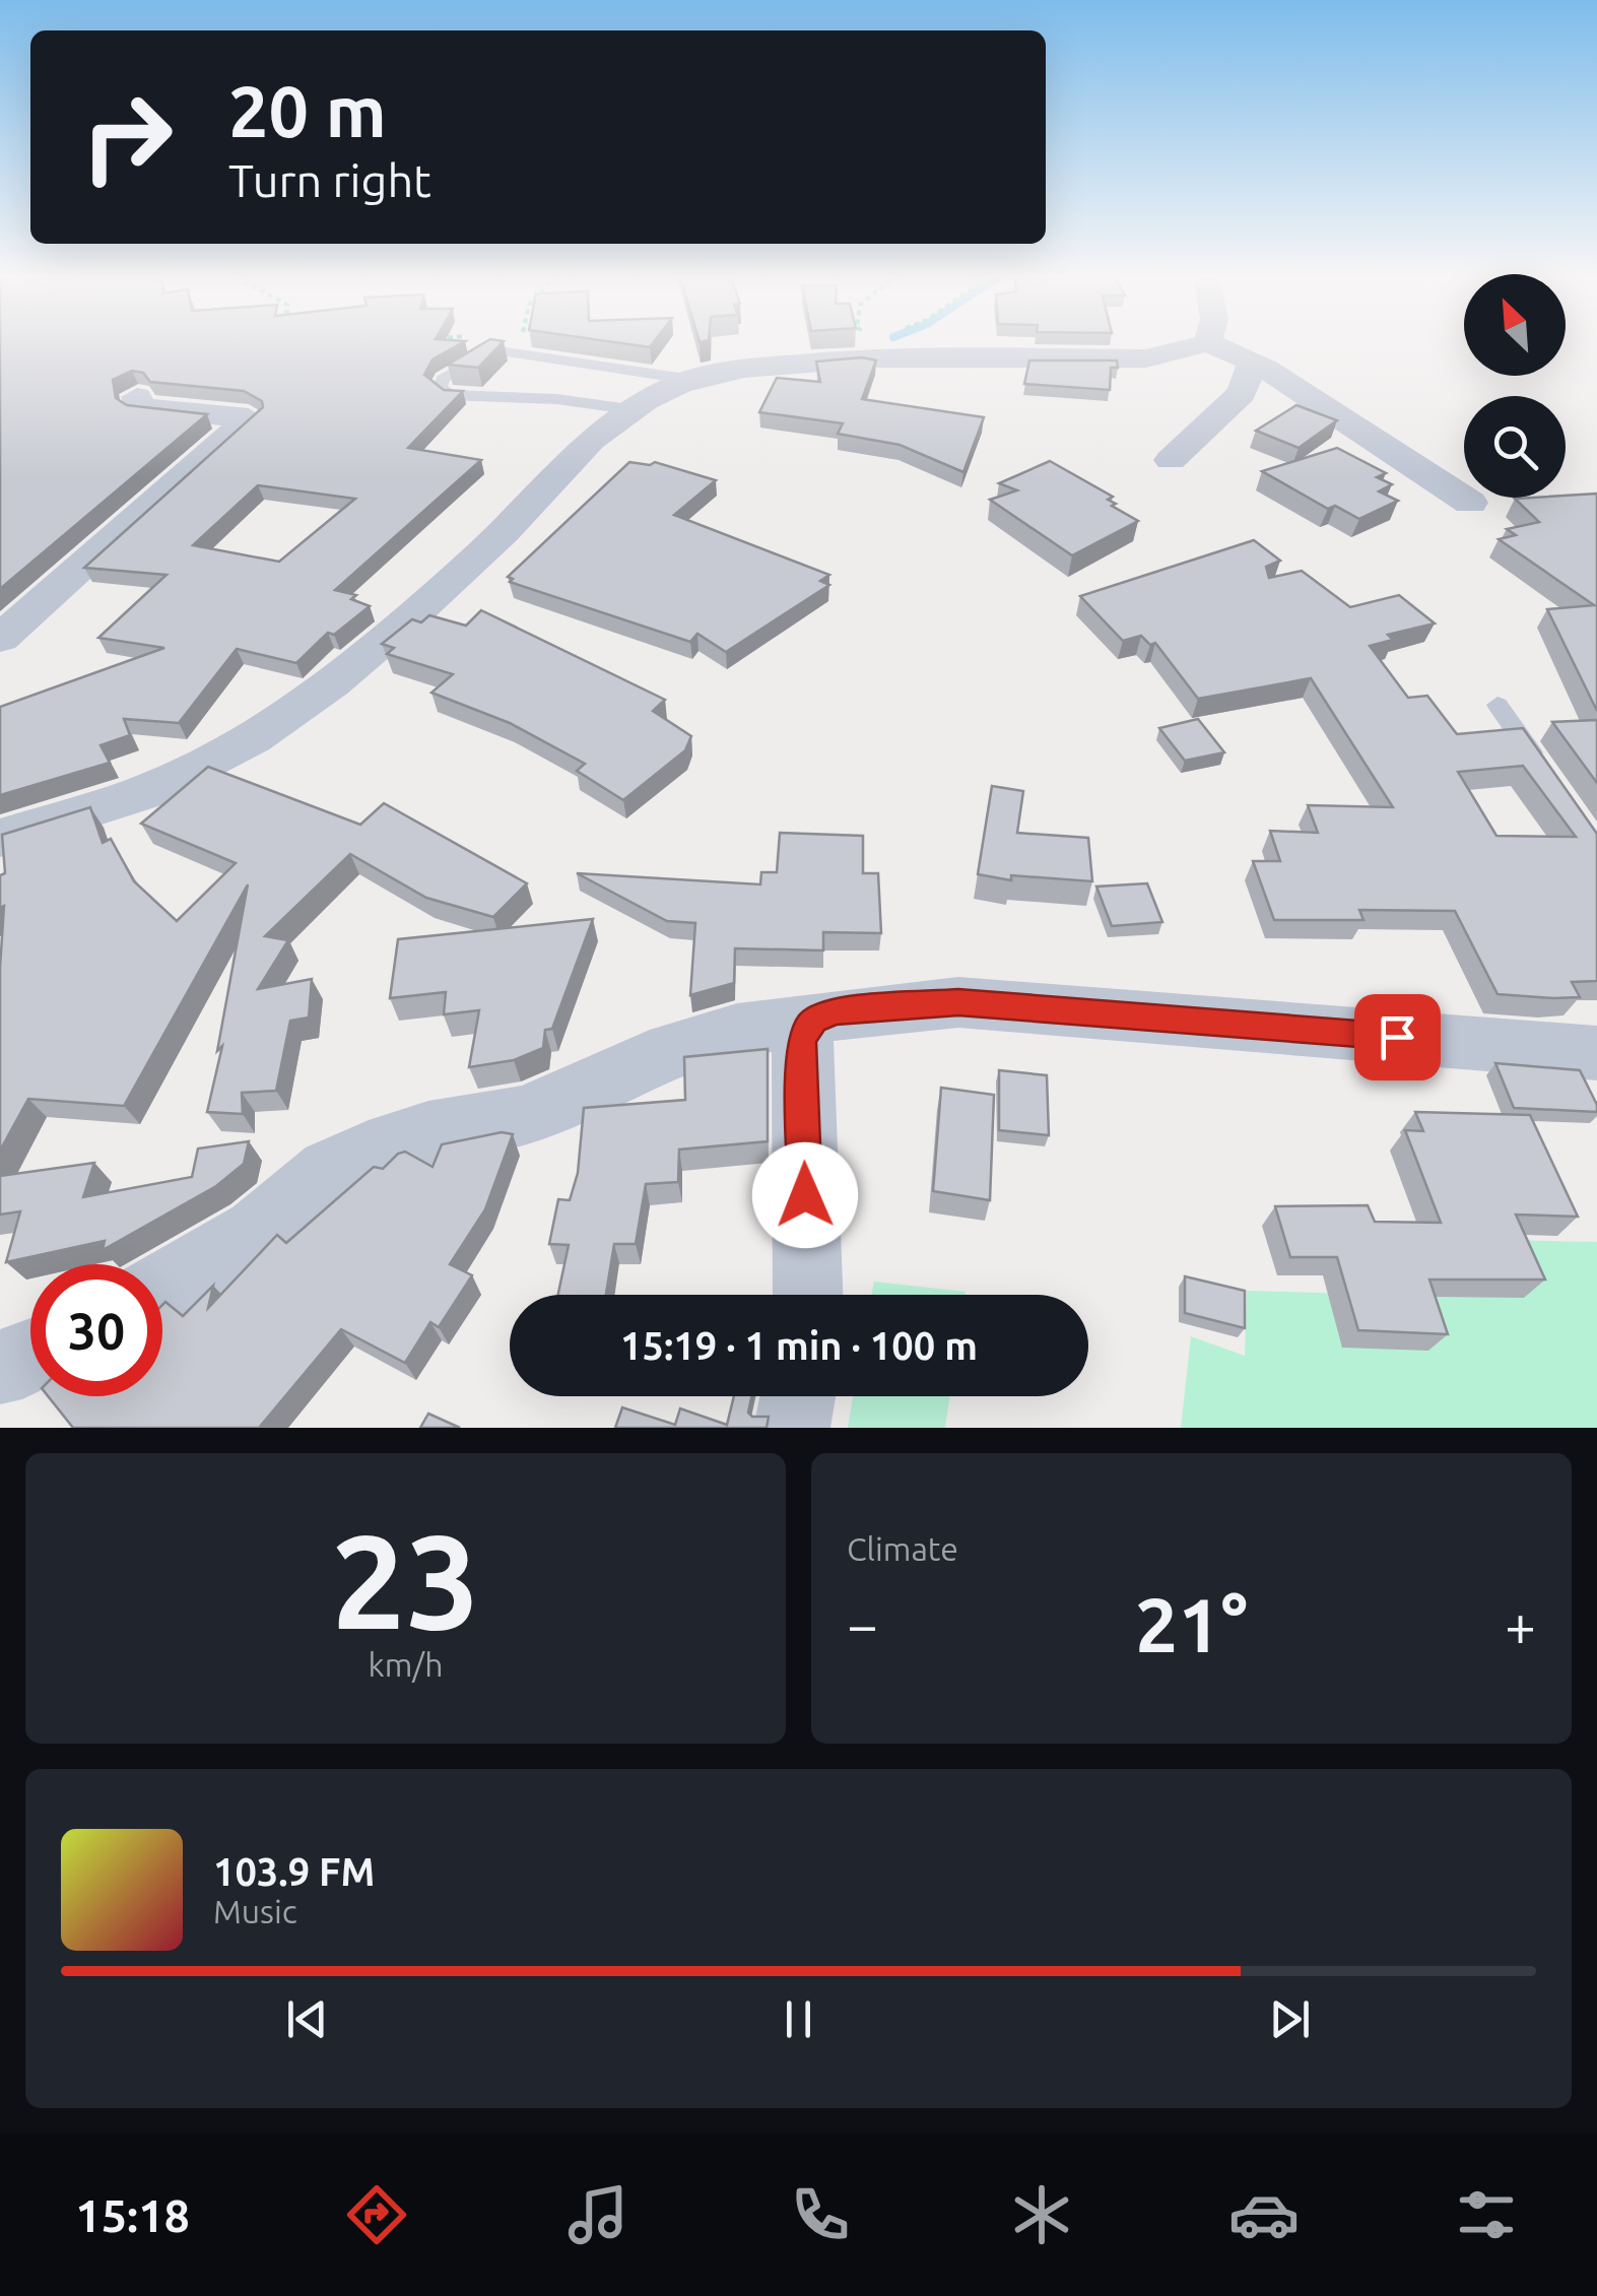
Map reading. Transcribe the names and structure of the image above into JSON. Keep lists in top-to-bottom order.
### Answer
{
  "north": "top left",
  "page": {
    "turn": ["20 m", "Turn right"],
    "limit": "30",
    "trip": "15:19 · 1 min · 100 m",
    "tile": [
      ["23", "km/h"],
      "Climate"
    ],
    "heat": ["−", "21°", "+"],
    "song": ["103.9 FM", "Music"],
    "tabs": "15:18"
  }
}
